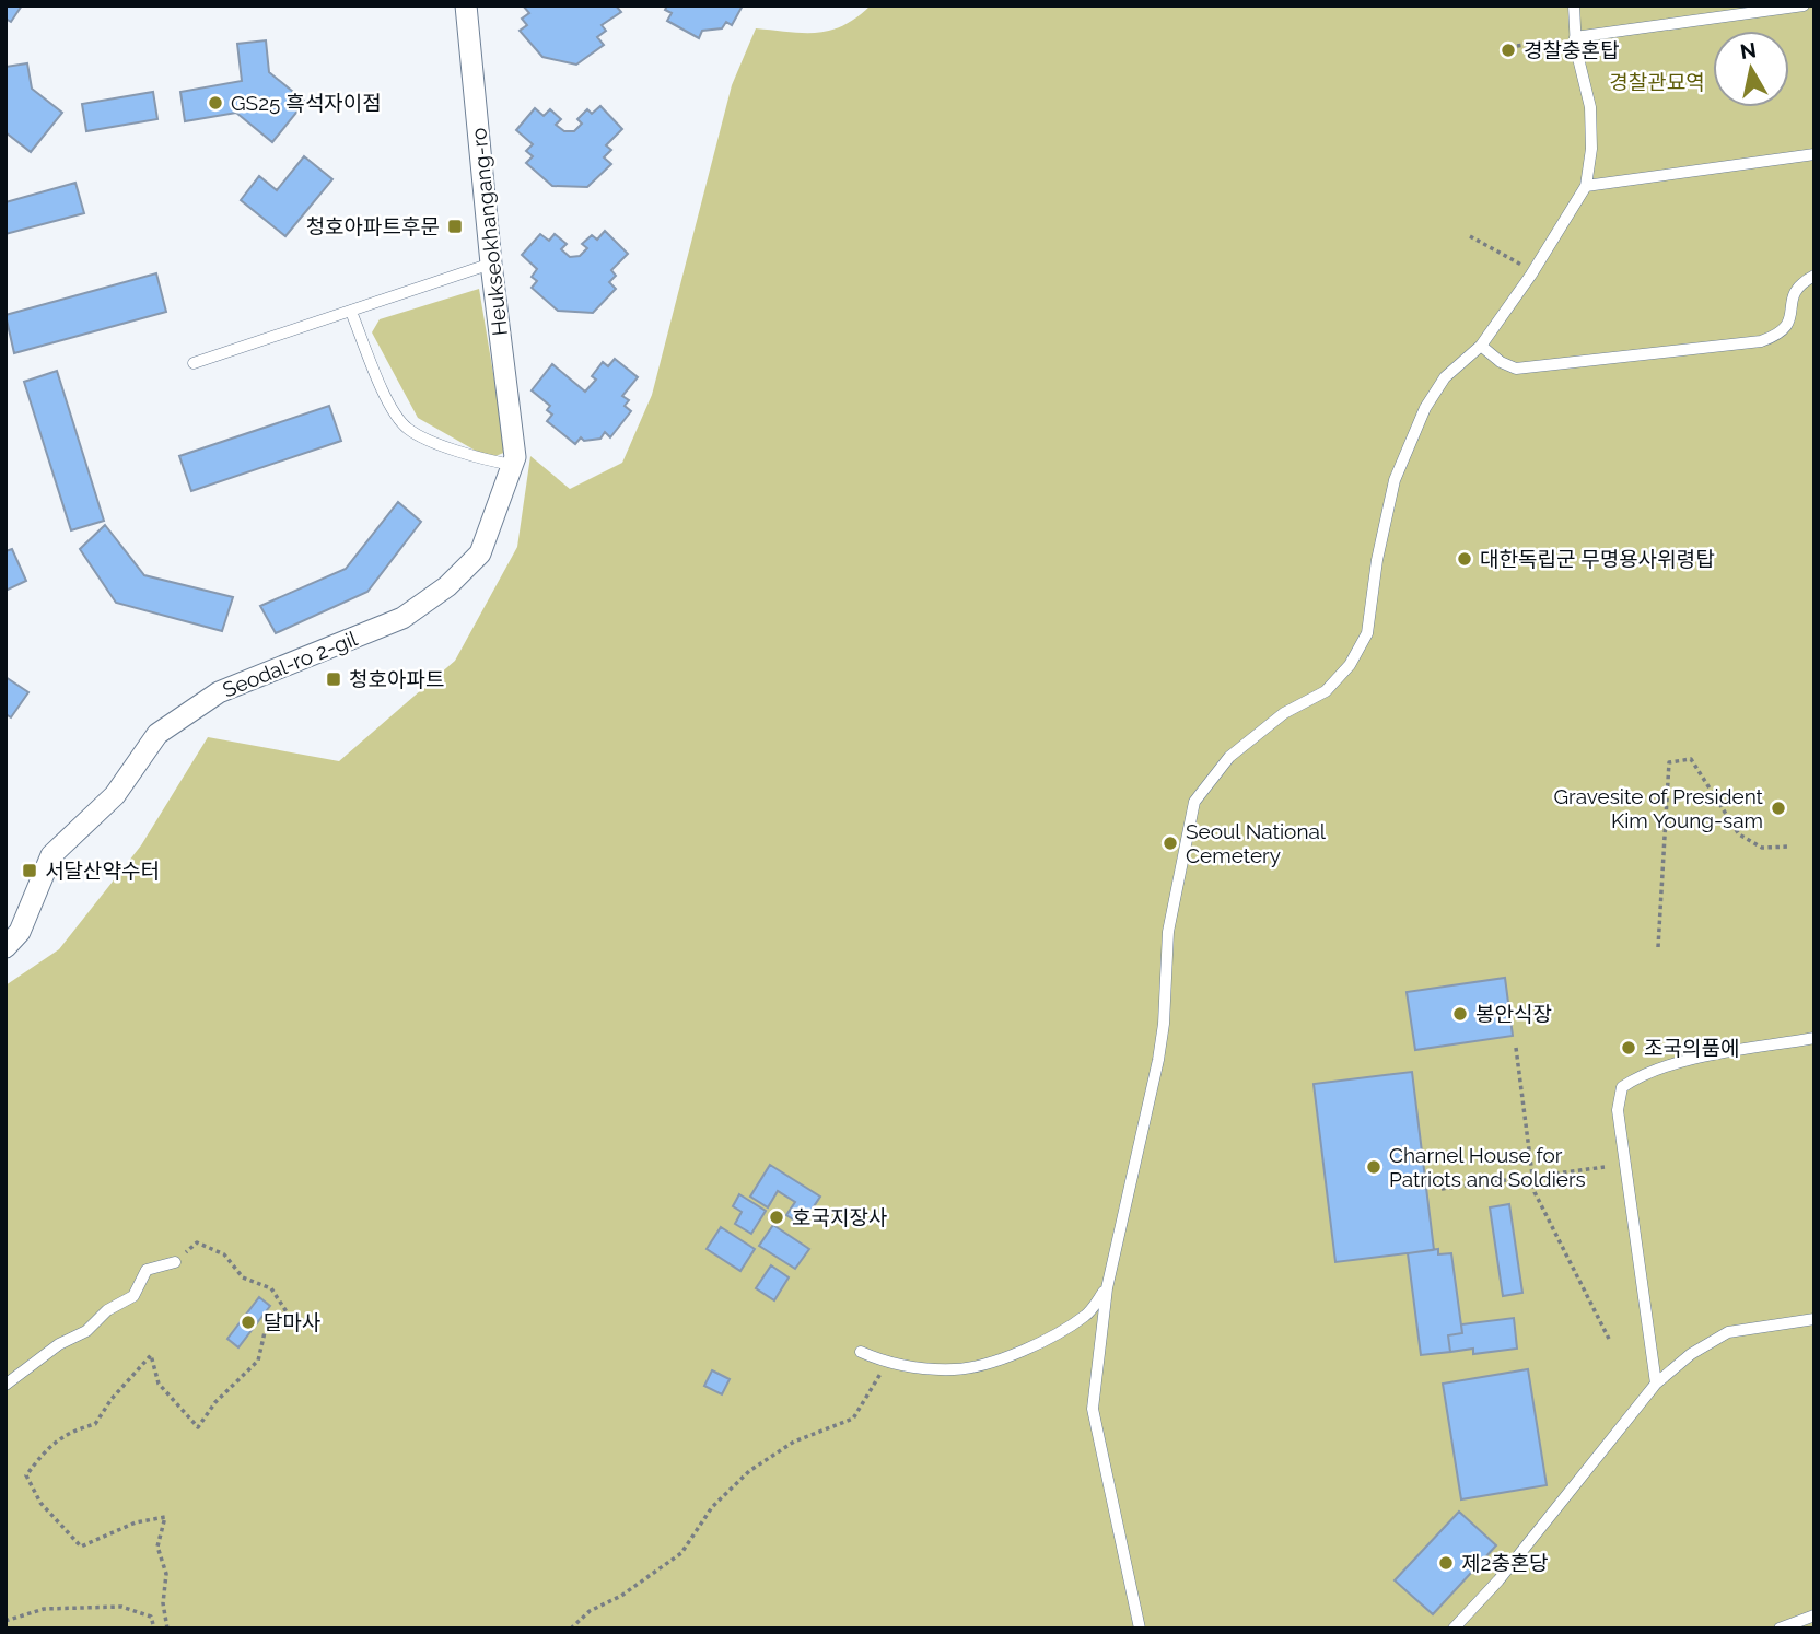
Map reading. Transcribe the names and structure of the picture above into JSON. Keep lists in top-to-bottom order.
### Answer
{
  "streets": {
    "street": ["Heukseokhangang-ro", "Seodal-ro 2-gil"]
  },
  "crossings": [
    ["Heukseokhangang-ro", "Seodal-ro 2-gil"]
  ],
  "parks": ["경찰관묘역"],
  "places": {
    "other": [
      "경찰충혼탑",
      "GS25 흑석자이점",
      "대한독립군 무명용사위령탑",
      "Gravesite of President Kim Young-sam",
      "Seoul National Cemetery",
      "봉안식장",
      "조국의품에",
      "Charnel House for Patriots and Soldiers",
      "호국지장사",
      "달마사",
      "제2충혼당"
    ],
    "transit": ["청호아파트후문", "청호아파트", "서달산약수터"]
  },
  "north": "top"
}
